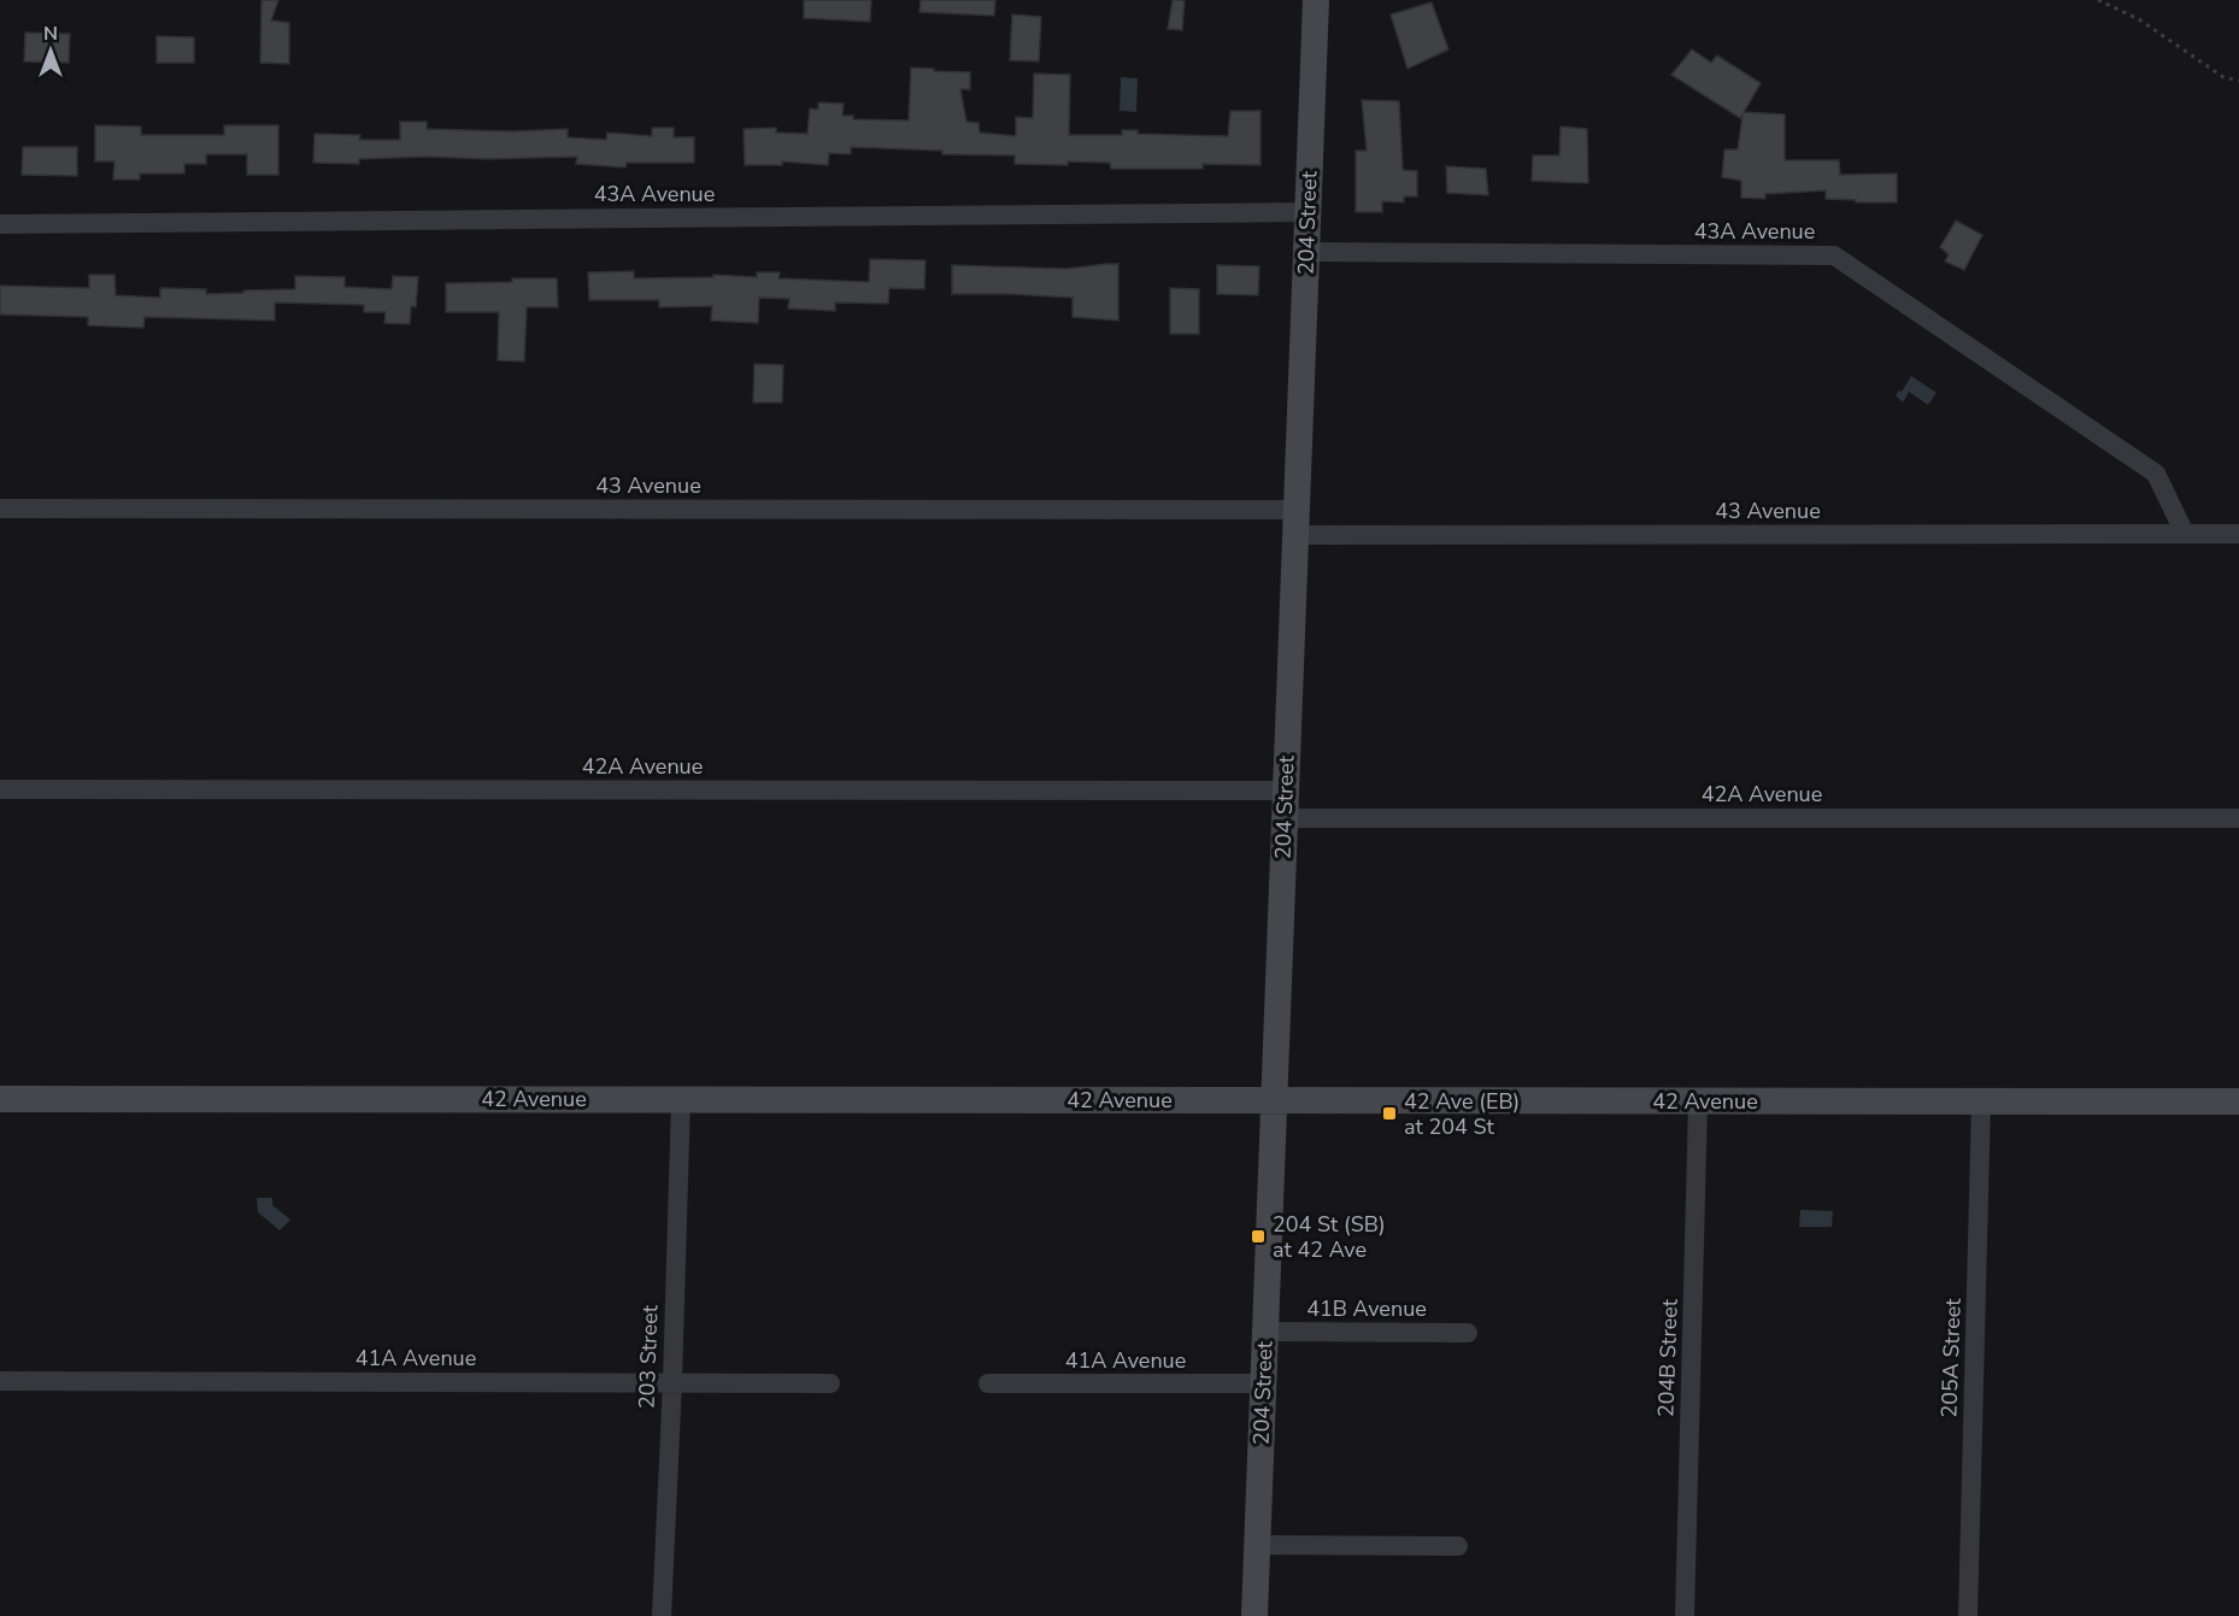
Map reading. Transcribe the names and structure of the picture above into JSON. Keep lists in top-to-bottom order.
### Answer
{
  "streets": {
    "street": [
      "43A Avenue",
      "204 Street",
      "43 Avenue",
      "42A Avenue",
      "42 Avenue",
      "41B Avenue",
      "203 Street",
      "41A Avenue",
      "204B Street",
      "205A Street"
    ]
  },
  "crossings": [
    ["43A Avenue", "204 Street"],
    ["43A Avenue", "43 Avenue"],
    ["204 Street", "43 Avenue"],
    ["204 Street", "42A Avenue"],
    ["204 Street", "42 Avenue"],
    ["204 Street", "41B Avenue"],
    ["204 Street", "41A Avenue"],
    ["42 Avenue", "203 Street"],
    ["42 Avenue", "204B Street"],
    ["42 Avenue", "205A Street"],
    ["203 Street", "41A Avenue"]
  ],
  "places": {
    "transit": ["42 Ave (EB) at 204 St", "204 St (SB) at 42 Ave"]
  },
  "north": "top"
}
